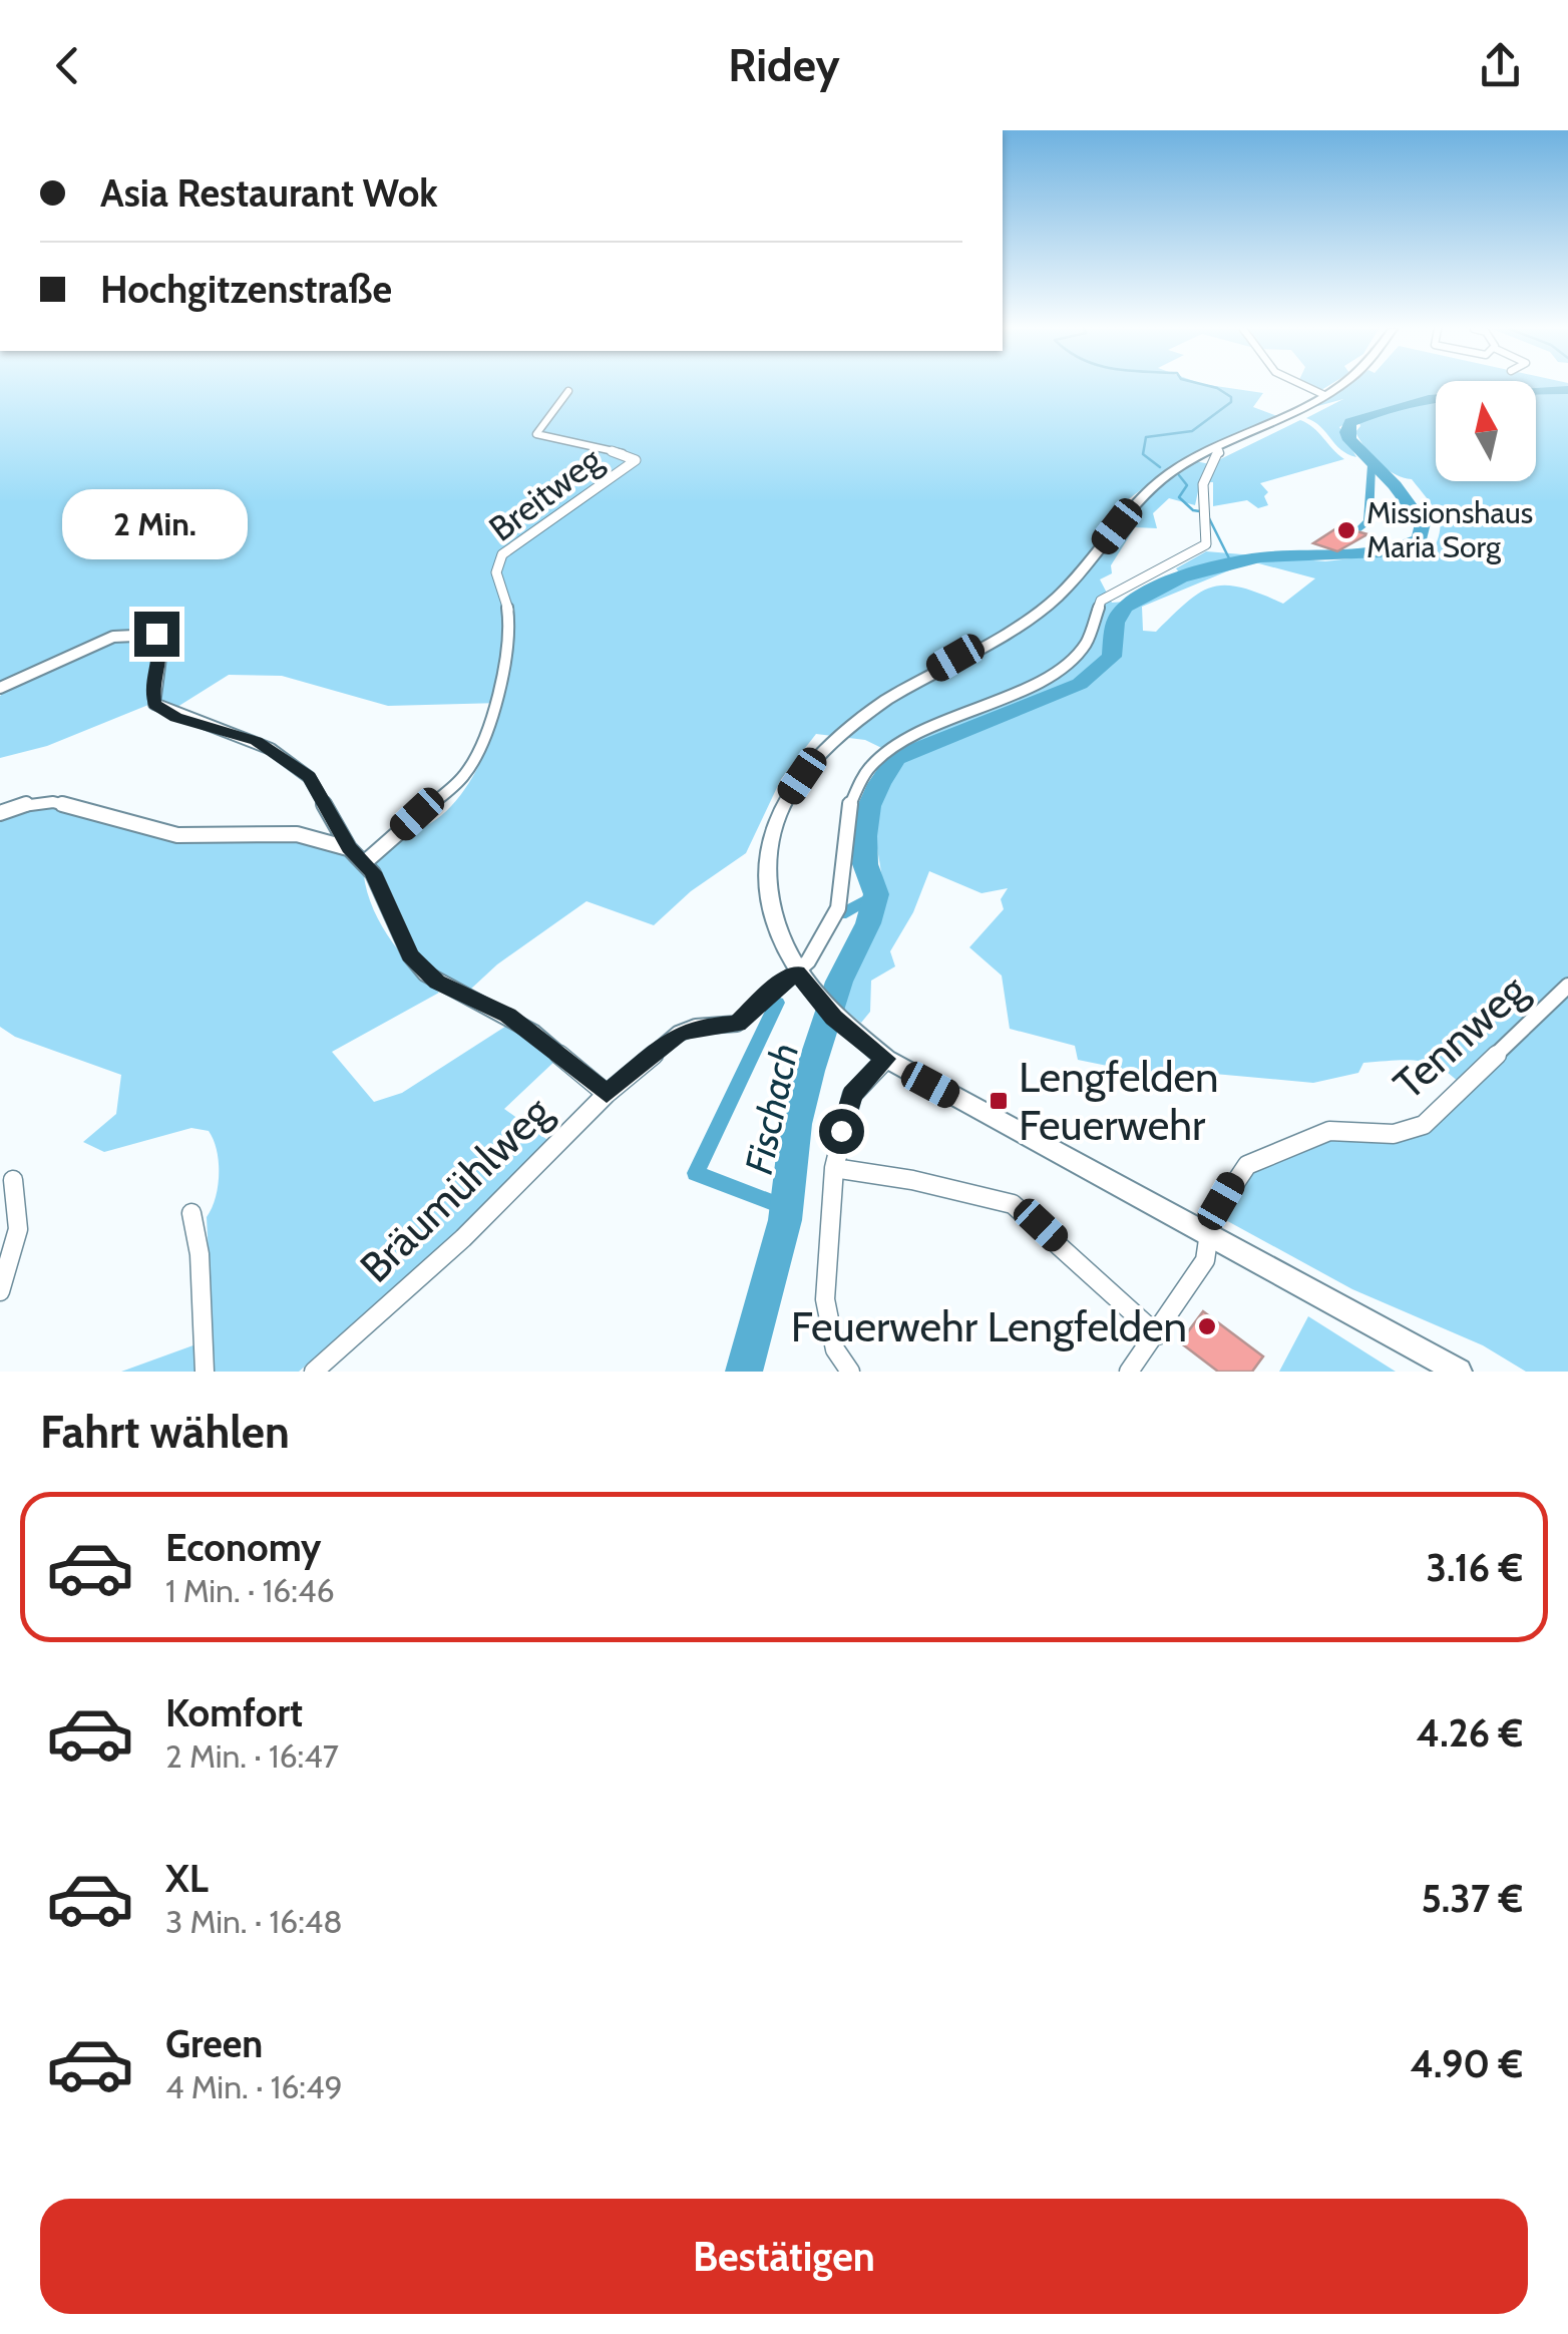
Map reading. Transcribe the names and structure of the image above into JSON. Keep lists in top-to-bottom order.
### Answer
{
  "streets": {
    "street": ["Breitweg", "Tennweg", "Bräumühlweg"]
  },
  "water": ["Fischach"],
  "places": {
    "other": ["Missionshaus Maria Sorg", "Feuerwehr Lengfelden"],
    "transit": ["Lengfelden Feuerwehr"]
  },
  "north": "top",
  "page": {
    "header": "Ridey",
    "banner": ["Asia Restaurant Wok", "Hochgitzenstraße"],
    "bubble": "2 Min.",
    "heading": "Fahrt wählen",
    "list": [
      {
        "name": "Economy",
        "note": "1 Min. · 16:46",
        "value": "3.16 €"
      },
      {
        "name": "Komfort",
        "note": "2 Min. · 16:47",
        "value": "4.26 €"
      },
      {
        "name": "XL",
        "note": "3 Min. · 16:48",
        "value": "5.37 €"
      },
      {
        "name": "Green",
        "note": "4 Min. · 16:49",
        "value": "4.90 €"
      }
    ],
    "buttons": "Bestätigen"
  }
}
